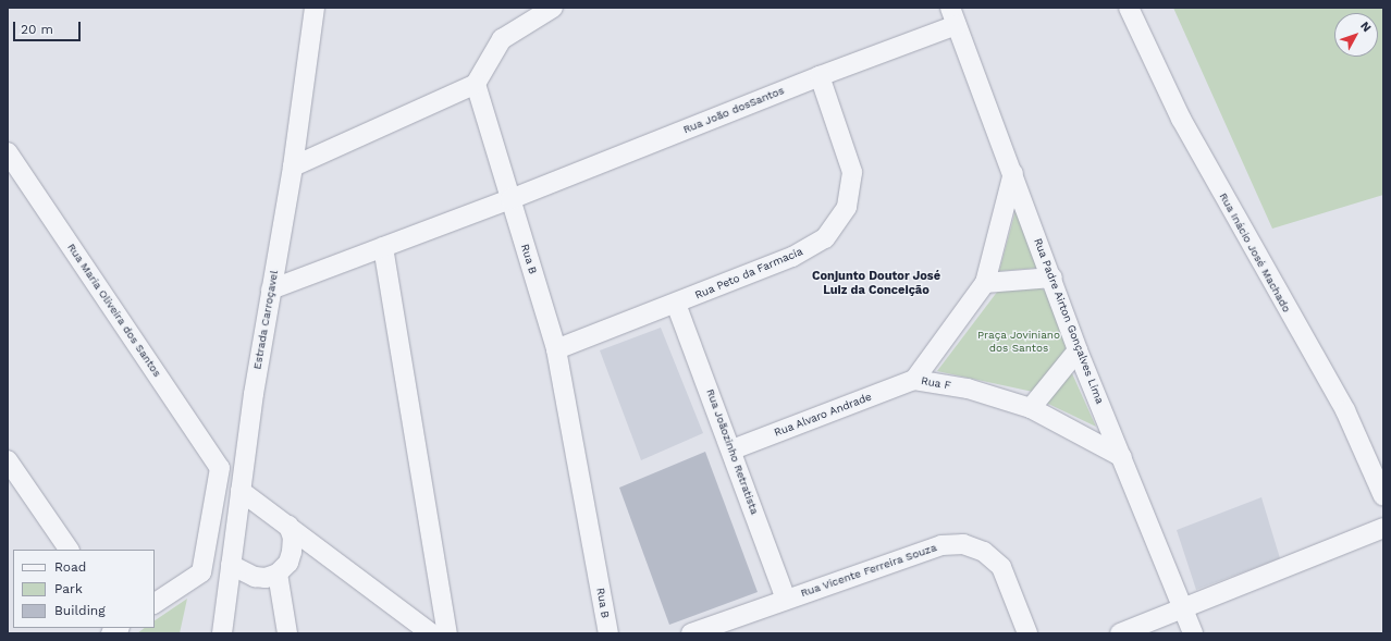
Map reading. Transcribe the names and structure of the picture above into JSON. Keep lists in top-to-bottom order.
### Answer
{
  "streets": {
    "street": [
      "Rua João dosSantos",
      "Rua Inácio José Machado",
      "Rua B",
      "Rua Peto da Farmacia",
      "Rua Maria Oliveira dos Santos",
      "Estrada Carroçavel",
      "Rua Padre Airton Gonçalves Lima",
      "Rua F",
      "Rua Alvaro Andrade",
      "Rua Joãozinho Retratista",
      "Rua Vicente Ferreira Souza"
    ]
  },
  "crossings": [
    ["Rua João dosSantos", "Rua B"],
    ["Rua João dosSantos", "Rua Peto da Farmacia"],
    ["Rua João dosSantos", "Estrada Carroçavel"],
    ["Rua João dosSantos", "Rua Padre Airton Gonçalves Lima"],
    ["Rua B", "Rua Peto da Farmacia"],
    ["Rua Peto da Farmacia", "Rua Joãozinho Retratista"],
    ["Rua Padre Airton Gonçalves Lima", "Rua F"],
    ["Rua F", "Rua Alvaro Andrade"],
    ["Rua Alvaro Andrade", "Rua Joãozinho Retratista"],
    ["Rua Joãozinho Retratista", "Rua Vicente Ferreira Souza"]
  ],
  "districts": ["Conjunto Doutor José Luiz da Conceição"],
  "parks": ["Praça Joviniano dos Santos"],
  "legend": ["Road", "Park", "Building"],
  "scale_bar": "20 m",
  "north": "top right"
}
